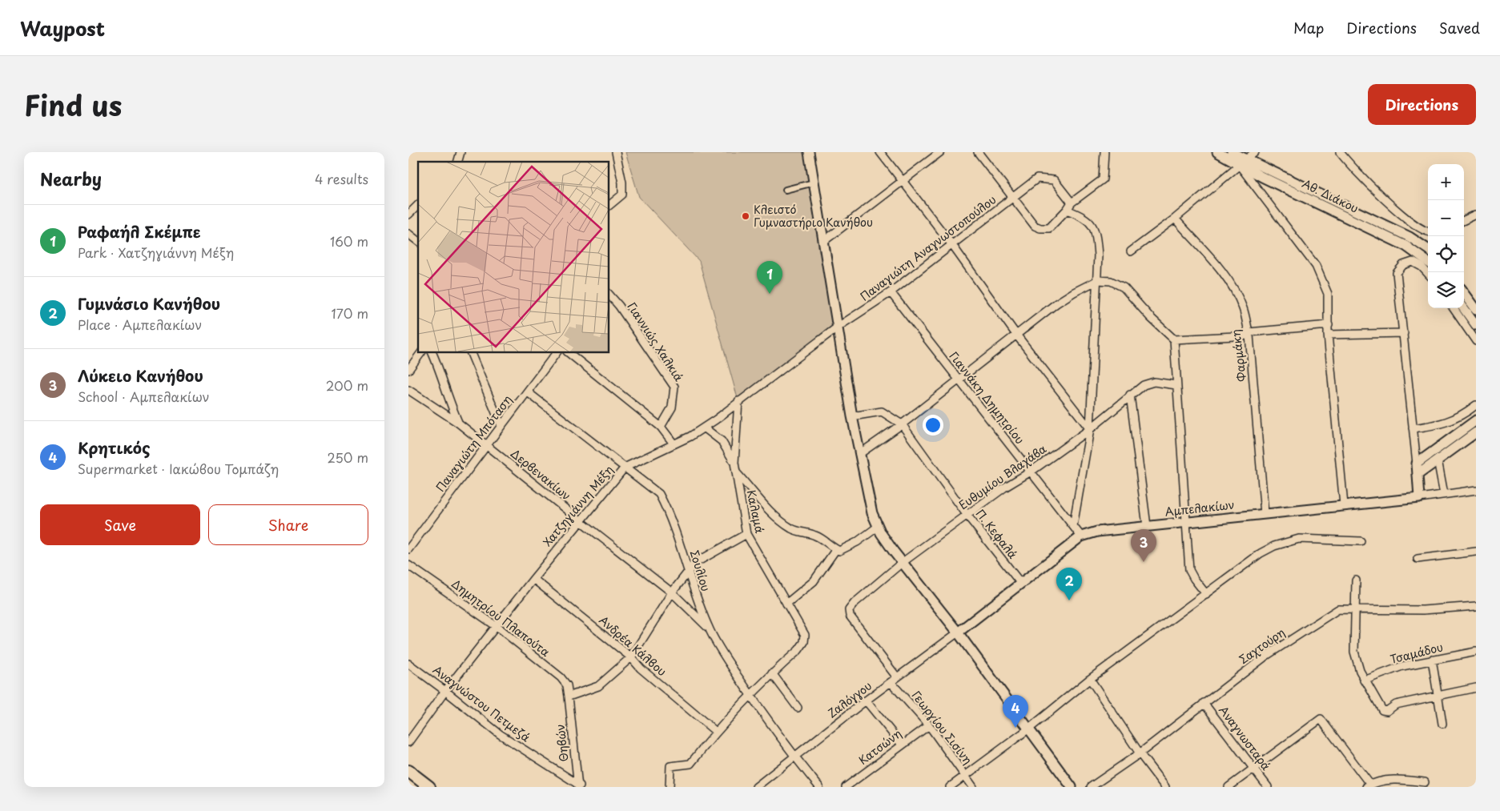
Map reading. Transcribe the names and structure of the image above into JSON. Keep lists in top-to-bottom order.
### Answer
{
  "streets": {
    "street": [
      "Αθ. Διάκου",
      "Παναγιώτη Αναγνωστοπούλου",
      "Γιαννιώς Χαλκιά",
      "Φαρμάκη",
      "Γιαννάκη Δημητρίου",
      "Παναγιώτη Μπόταση",
      "Δερβενακίων",
      "Ευθυμίου Βλαχάβα",
      "Χατζηγιάννη Μέξη",
      "Αμπελακίων",
      "Καλαμά",
      "Π. Κεφαλά",
      "Σουλίου",
      "Δημητρίου Πλαπούτα",
      "Ανδρέα Κάλβου",
      "Σαχτούρη",
      "Τσαμάδου",
      "Ζαλόγγου",
      "Αναγνώστου Πετμεζά",
      "Γεωργίου Σισίνη",
      "Αναγνωσταρά",
      "Θηβών",
      "Κατσώνη"
    ]
  },
  "crossings": [
    ["Παναγιώτη Αναγνωστοπούλου", "Γιαννάκη Δημητρίου"],
    ["Παναγιώτη Αναγνωστοπούλου", "Χατζηγιάννη Μέξη"],
    ["Φαρμάκη", "Αμπελακίων"],
    ["Γιαννάκη Δημητρίου", "Ευθυμίου Βλαχάβα"],
    ["Γιαννάκη Δημητρίου", "Αμπελακίων"],
    ["Παναγιώτη Μπόταση", "Δερβενακίων"],
    ["Παναγιώτη Μπόταση", "Σουλίου"],
    ["Δερβενακίων", "Χατζηγιάννη Μέξη"],
    ["Δερβενακίων", "Σουλίου"],
    ["Ευθυμίου Βλαχάβα", "Π. Κεφαλά"],
    ["Ευθυμίου Βλαχάβα", "Γεωργίου Σισίνη"],
    ["Χατζηγιάννη Μέξη", "Καλαμά"],
    ["Χατζηγιάννη Μέξη", "Σουλίου"],
    ["Χατζηγιάννη Μέξη", "Δημητρίου Πλαπούτα"],
    ["Χατζηγιάννη Μέξη", "Ανδρέα Κάλβου"],
    ["Χατζηγιάννη Μέξη", "Αναγνώστου Πετμεζά"],
    ["Αμπελακίων", "Π. Κεφαλά"],
    ["Αμπελακίων", "Ζαλόγγου"],
    ["Σουλίου", "Ζαλόγγου"],
    ["Δημητρίου Πλαπούτα", "Θηβών"],
    ["Σαχτούρη", "Αναγνωσταρά"],
    ["Ζαλόγγου", "Γεωργίου Σισίνη"],
    ["Αναγνώστου Πετμεζά", "Θηβών"],
    ["Γεωργίου Σισίνη", "Κατσώνη"]
  ],
  "places": ["Κλειστό Γυμναστήριο Κανήθου"],
  "page": {
    "header": "Waypost",
    "nav": ["Map", "Directions", "Saved"],
    "title": "Find us",
    "buttons": [
      "Directions",
      ["Save", "Share"]
    ],
    "heading": ["Nearby", "4 results"],
    "map_buttons": ["+", "−"],
    "list": [
      {
        "mark": "1",
        "name": "Ραφαήλ Σκέμπε",
        "note": "Park · Χατζηγιάννη Μέξη",
        "value": "160 m"
      },
      {
        "mark": "2",
        "name": "Γυμνάσιο Κανήθου",
        "note": "Place · Αμπελακίων",
        "value": "170 m"
      },
      {
        "mark": "3",
        "name": "Λύκειο Κανήθου",
        "note": "School · Αμπελακίων",
        "value": "200 m"
      },
      {
        "mark": "4",
        "name": "Κρητικός",
        "note": "Supermarket · Ιακώβου Τομπάζη",
        "value": "250 m"
      }
    ],
    "pins": [
      "1",
      "3",
      "2",
      "4"
    ]
  }
}
